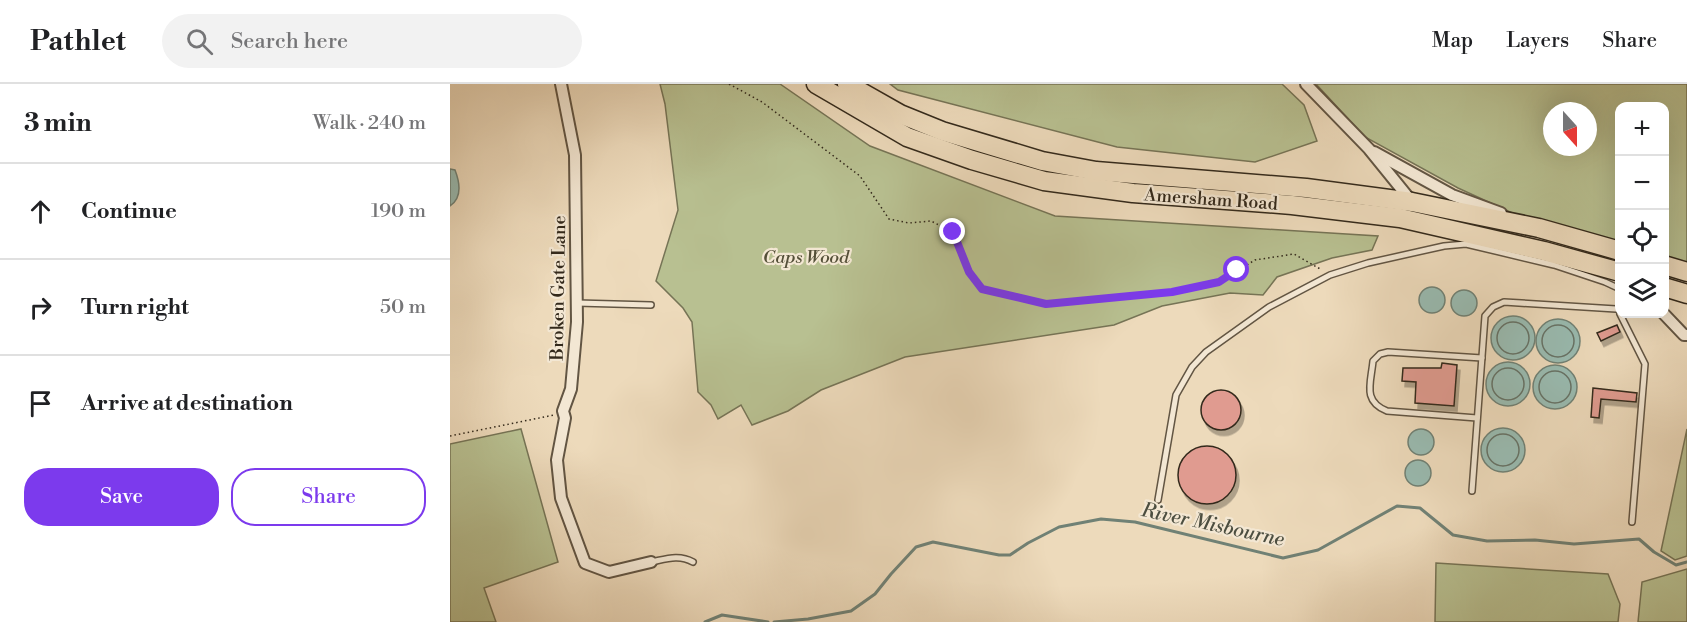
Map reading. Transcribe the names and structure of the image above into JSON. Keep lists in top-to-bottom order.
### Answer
{
  "streets": {
    "highway": ["Amersham Road"],
    "street": ["Broken Gate Lane"]
  },
  "water": ["River Misbourne"],
  "parks": ["Caps Wood"],
  "north": "bottom",
  "page": {
    "header": "Pathlet",
    "search": "Search here",
    "nav": ["Map", "Layers", "Share"],
    "heading": ["3 min", "Walk · 240 m"],
    "map_buttons": ["+", "−"],
    "list": [
      ["Continue", "190 m"],
      ["Turn right", "50 m"],
      "Arrive at destination"
    ],
    "buttons": ["Save", "Share"]
  }
}
